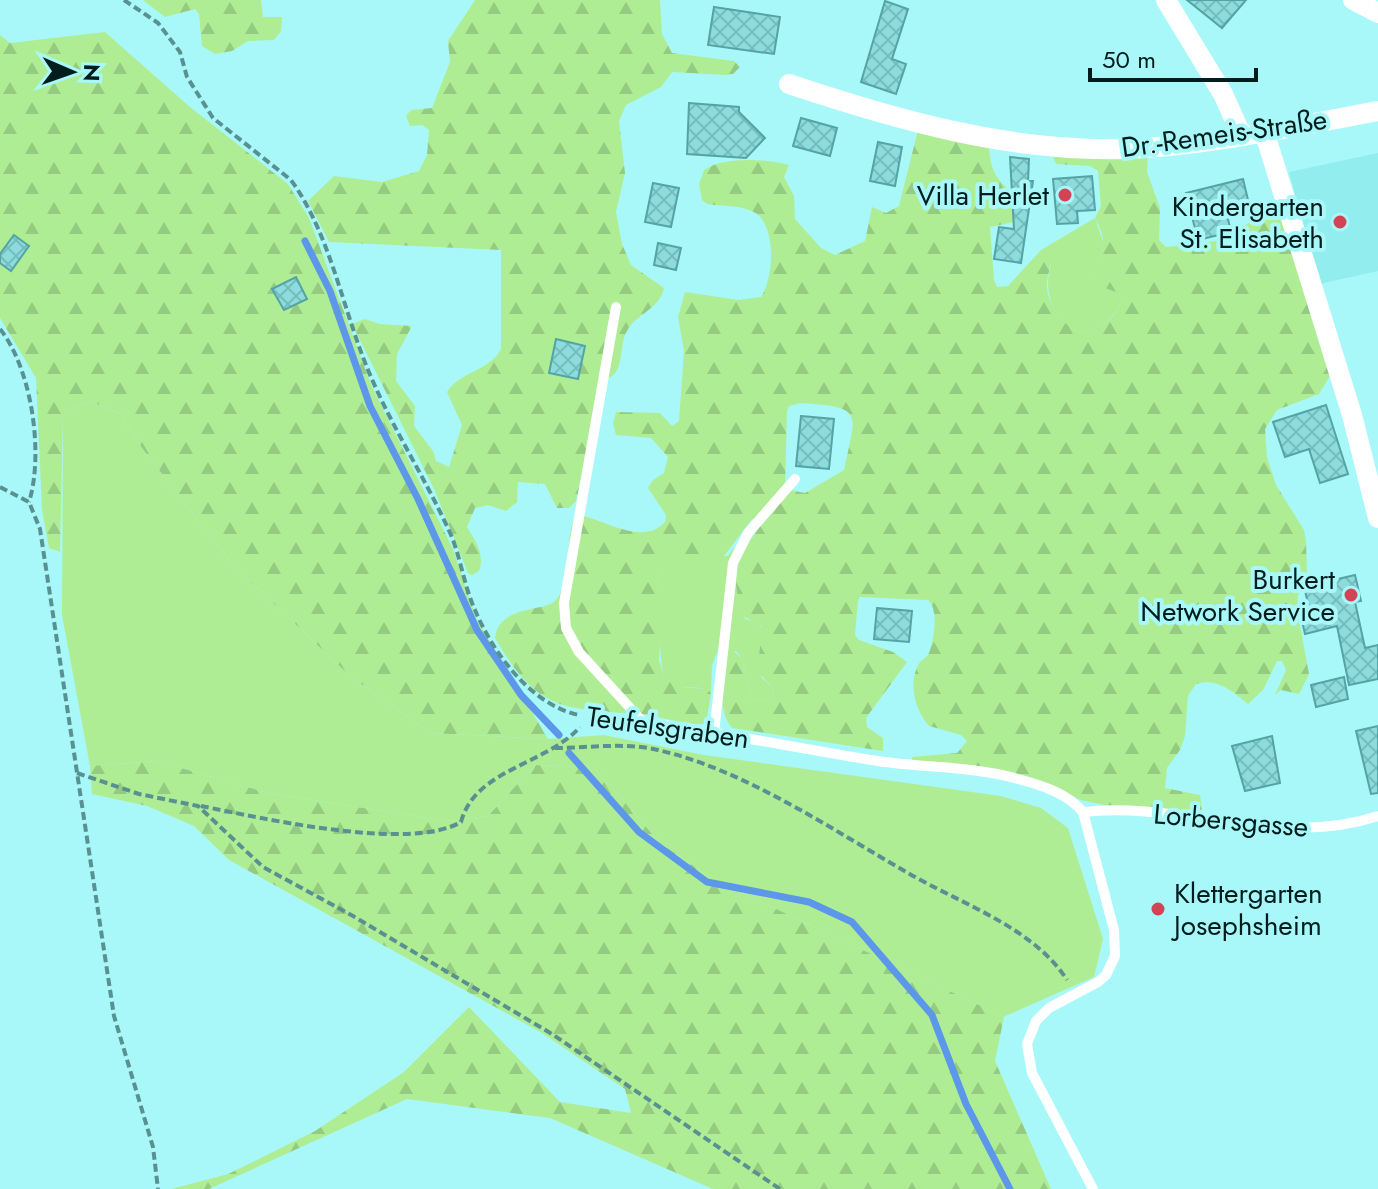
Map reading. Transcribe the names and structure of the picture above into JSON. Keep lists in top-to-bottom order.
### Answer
{
  "streets": {
    "street": ["Dr.-Remeis-Straße"],
    "lane": ["Teufelsgraben", "Lorbersgasse"]
  },
  "crossings": [
    ["Teufelsgraben", "Lorbersgasse"]
  ],
  "places": [
    "Villa Herlet",
    "Kindergarten St. Elisabeth",
    "Burkert Network Service",
    "Klettergarten Josephsheim"
  ],
  "scale_bar": "50 m",
  "north": "right"
}
